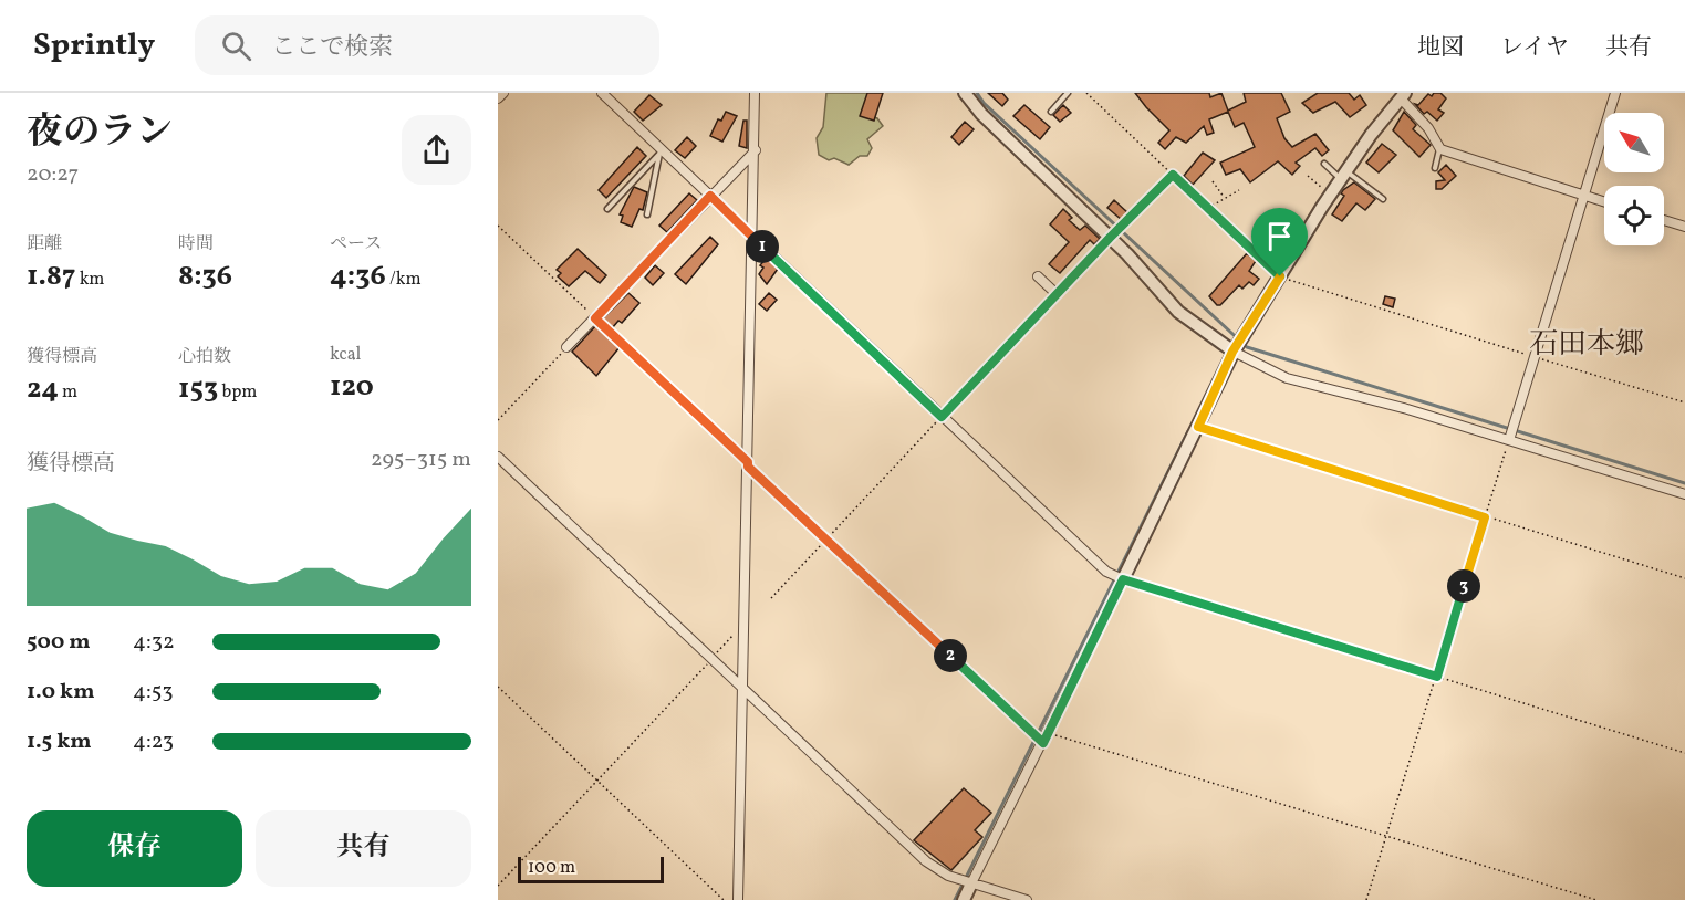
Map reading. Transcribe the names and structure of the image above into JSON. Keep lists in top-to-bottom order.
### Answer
{
  "districts": ["石田本郷"],
  "scale_bar": "100 m",
  "north": "top left",
  "page": {
    "header": "Sprintly",
    "search": "ここで検索",
    "nav": ["地図", "レイヤ", "共有"],
    "heading": ["夜のラン", "20:27"],
    "stats": [
      ["距離", "1.87 km"],
      ["時間", "8:36"],
      ["ペース", "4:36 /km"],
      ["獲得標高", "24 m"],
      ["心拍数", "153 bpm"],
      ["kcal", "120"]
    ],
    "pins": ["1", "3", "2"],
    "chart": ["獲得標高", "295–315 m"],
    "list": [
      {
        "name": "500 m",
        "note": "4:32"
      },
      {
        "name": "1.0 km",
        "note": "4:53"
      },
      {
        "name": "1.5 km",
        "note": "4:23"
      }
    ],
    "buttons": ["保存", "共有"],
    "scale": "100 m"
  }
}
